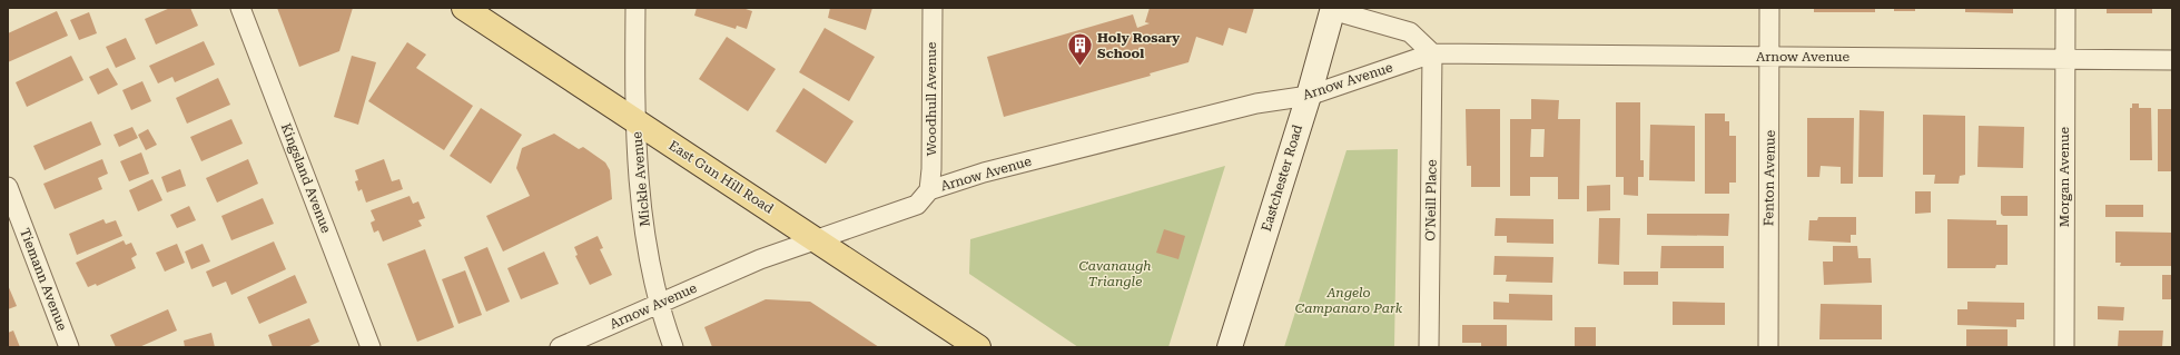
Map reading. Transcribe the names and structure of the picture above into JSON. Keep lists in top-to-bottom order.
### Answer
{
  "streets": {
    "main road": ["East Gun Hill Road", "Eastchester Road"],
    "street": [
      "Arnow Avenue",
      "Woodhull Avenue",
      "Morgan Avenue",
      "Kingsland Avenue",
      "Fenton Avenue",
      "Mickle Avenue",
      "O'Neill Place",
      "Tiemann Avenue"
    ]
  },
  "crossings": [
    ["Arnow Avenue", "Woodhull Avenue"],
    ["Arnow Avenue", "East Gun Hill Road"],
    ["Arnow Avenue", "Morgan Avenue"],
    ["Arnow Avenue", "Eastchester Road"],
    ["Arnow Avenue", "Fenton Avenue"],
    ["Arnow Avenue", "Mickle Avenue"],
    ["Arnow Avenue", "O'Neill Place"],
    ["East Gun Hill Road", "Mickle Avenue"]
  ],
  "parks": ["Cavanaugh Triangle", "Angelo Campanaro Park"],
  "places": {
    "building": ["Holy Rosary School"]
  }
}
